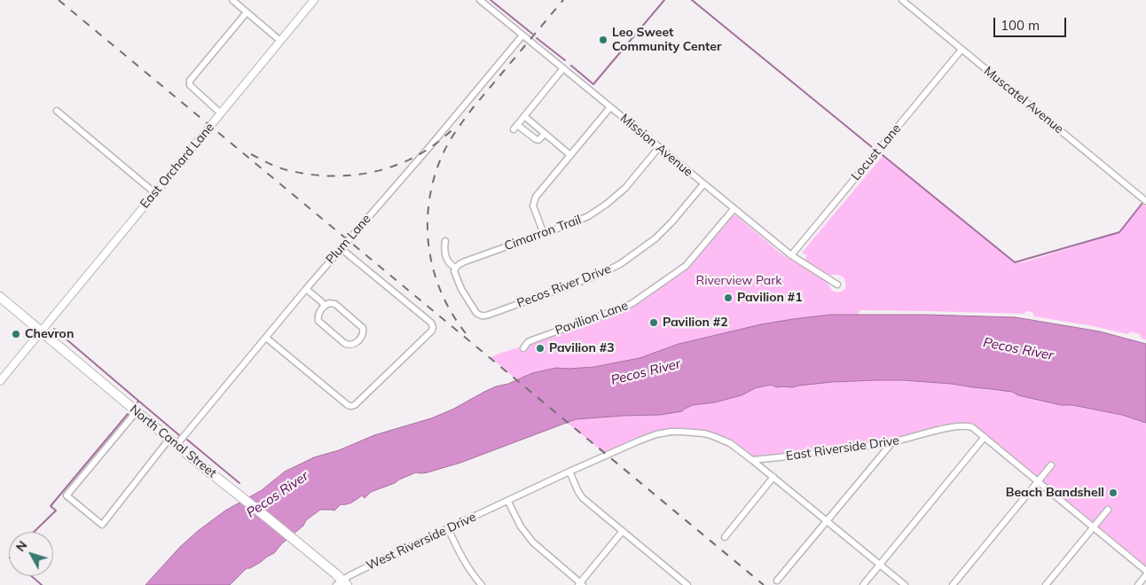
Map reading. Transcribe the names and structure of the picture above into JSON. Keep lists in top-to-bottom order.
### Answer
{
  "streets": {
    "main road": ["North Canal Street"],
    "street": [
      "Muscatel Avenue",
      "Mission Avenue",
      "Locust Lane",
      "East Orchard Lane",
      "Cimarron Trail",
      "Plum Lane",
      "Pecos River Drive",
      "Pavilion Lane",
      "East Riverside Drive",
      "West Riverside Drive"
    ]
  },
  "crossings": [
    ["Muscatel Avenue", "Locust Lane"],
    ["Mission Avenue", "Locust Lane"],
    ["Mission Avenue", "Cimarron Trail"],
    ["Mission Avenue", "Plum Lane"],
    ["Mission Avenue", "Pecos River Drive"],
    ["Mission Avenue", "Pavilion Lane"],
    ["East Orchard Lane", "North Canal Street"],
    ["Cimarron Trail", "Pecos River Drive"],
    ["Plum Lane", "North Canal Street"],
    ["North Canal Street", "West Riverside Drive"]
  ],
  "water": ["Pecos River"],
  "parks": ["Riverview Park"],
  "places": [
    "Leo Sweet Community Center",
    "Pavilion #1",
    "Pavilion #2",
    "Chevron",
    "Pavilion #3",
    "Beach Bandshell"
  ],
  "scale_bar": "100 m",
  "north": "top left"
}
